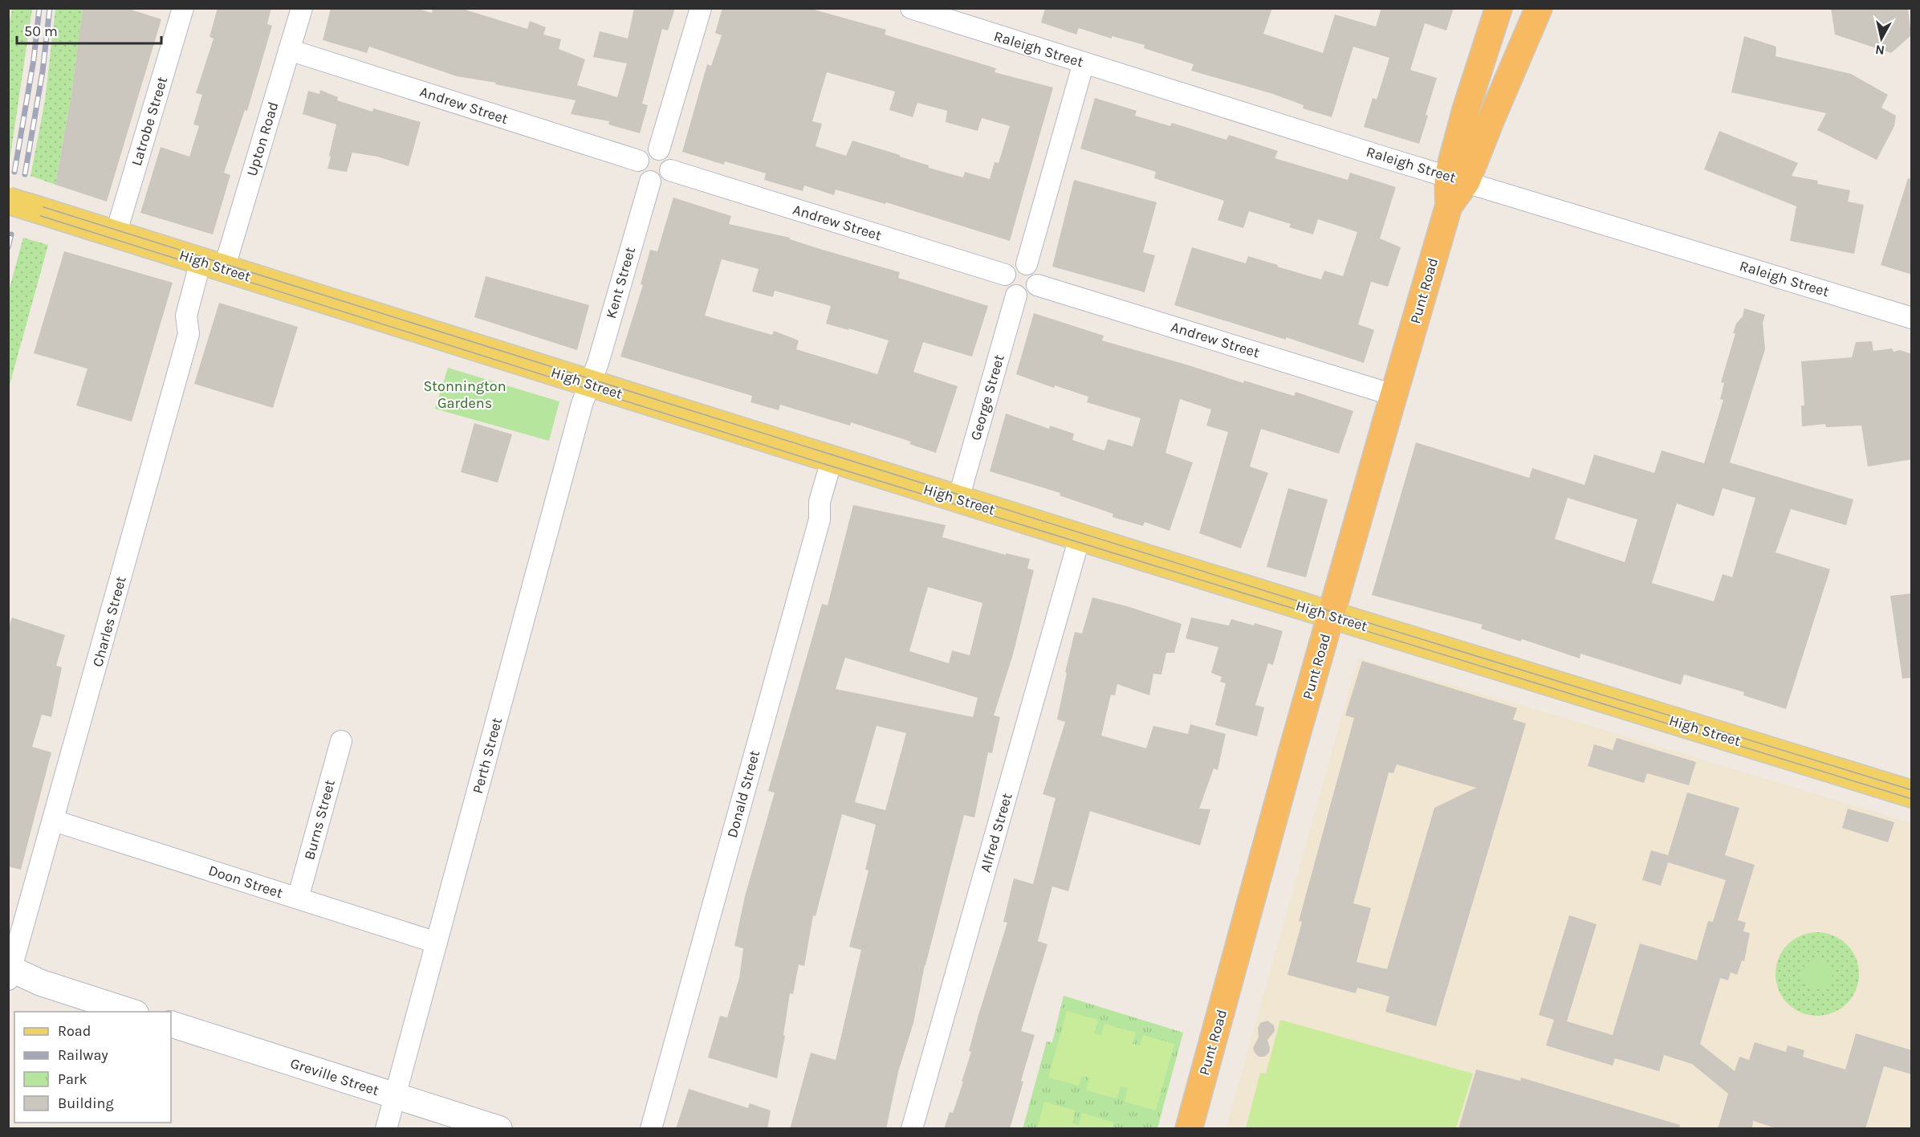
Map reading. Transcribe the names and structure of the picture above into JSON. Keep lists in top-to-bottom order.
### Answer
{
  "streets": {
    "highway": ["Punt Road"],
    "main road": ["High Street"],
    "street": [
      "Raleigh Street",
      "Andrew Street",
      "Latrobe Street",
      "Upton Road",
      "Kent Street",
      "George Street",
      "Charles Street",
      "Perth Street",
      "Donald Street",
      "Burns Street",
      "Alfred Street",
      "Doon Street",
      "Greville Street"
    ]
  },
  "crossings": [
    ["Raleigh Street", "Punt Road"],
    ["Andrew Street", "Upton Road"],
    ["Andrew Street", "Kent Street"],
    ["Andrew Street", "Punt Road"],
    ["Andrew Street", "George Street"],
    ["Latrobe Street", "High Street"],
    ["Upton Road", "High Street"],
    ["Upton Road", "Charles Street"],
    ["High Street", "Kent Street"],
    ["High Street", "Punt Road"],
    ["High Street", "George Street"],
    ["High Street", "Charles Street"],
    ["High Street", "Perth Street"],
    ["High Street", "Donald Street"],
    ["High Street", "Alfred Street"],
    ["Kent Street", "Perth Street"],
    ["Charles Street", "Doon Street"],
    ["Perth Street", "Doon Street"],
    ["Perth Street", "Greville Street"],
    ["Burns Street", "Doon Street"]
  ],
  "parks": ["Stonnington Gardens"],
  "legend": [
    "Road",
    "Railway",
    "Park",
    "Building"
  ],
  "scale_bar": "50 m",
  "north": "bottom"
}
